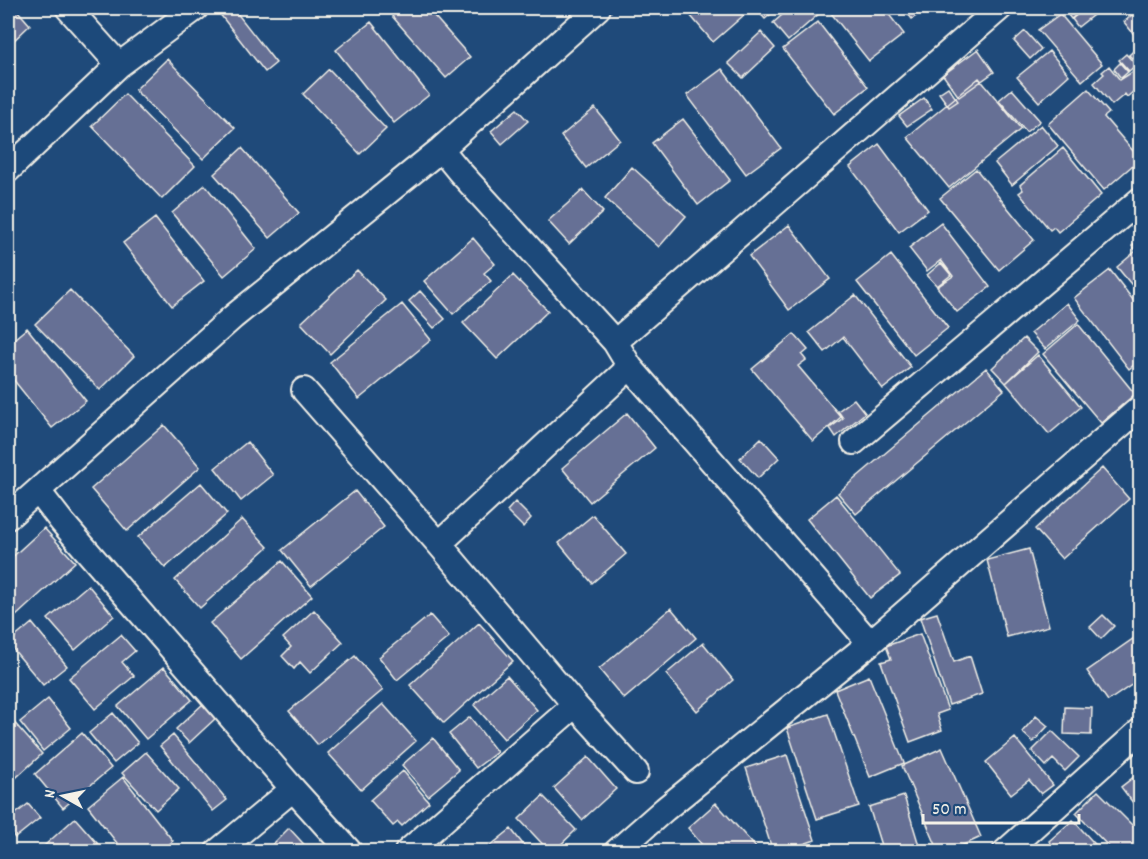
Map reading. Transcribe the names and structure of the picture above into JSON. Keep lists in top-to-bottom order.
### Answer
{
  "scale_bar": "50 m",
  "north": "left"
}
